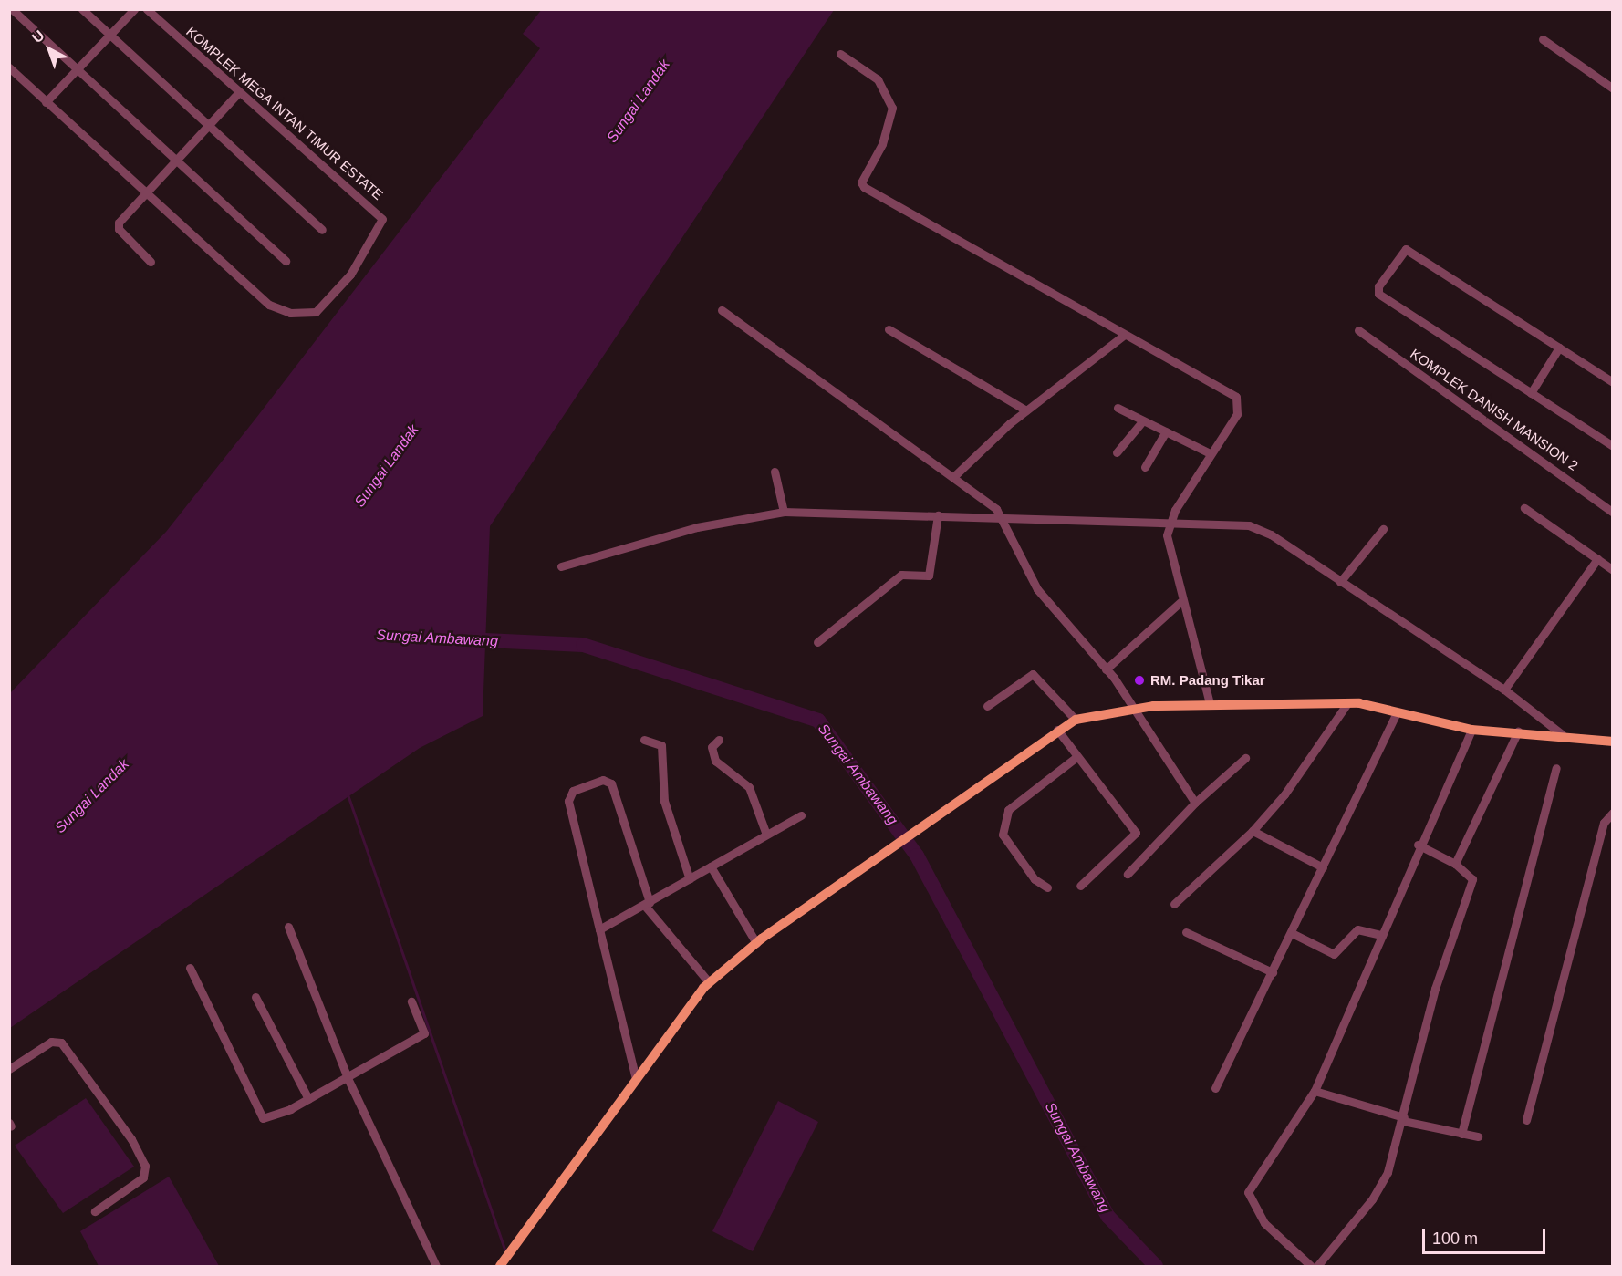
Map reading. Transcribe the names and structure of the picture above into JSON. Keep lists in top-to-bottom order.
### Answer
{
  "streets": {
    "street": ["KOMPLEK MEGA INTAN TIMUR ESTATE", "KOMPLEK DANISH MANSION 2"]
  },
  "water": ["Sungai Landak", "Sungai Ambawang"],
  "places": ["RM. Padang Tikar"],
  "scale_bar": "100 m",
  "north": "top left"
}
